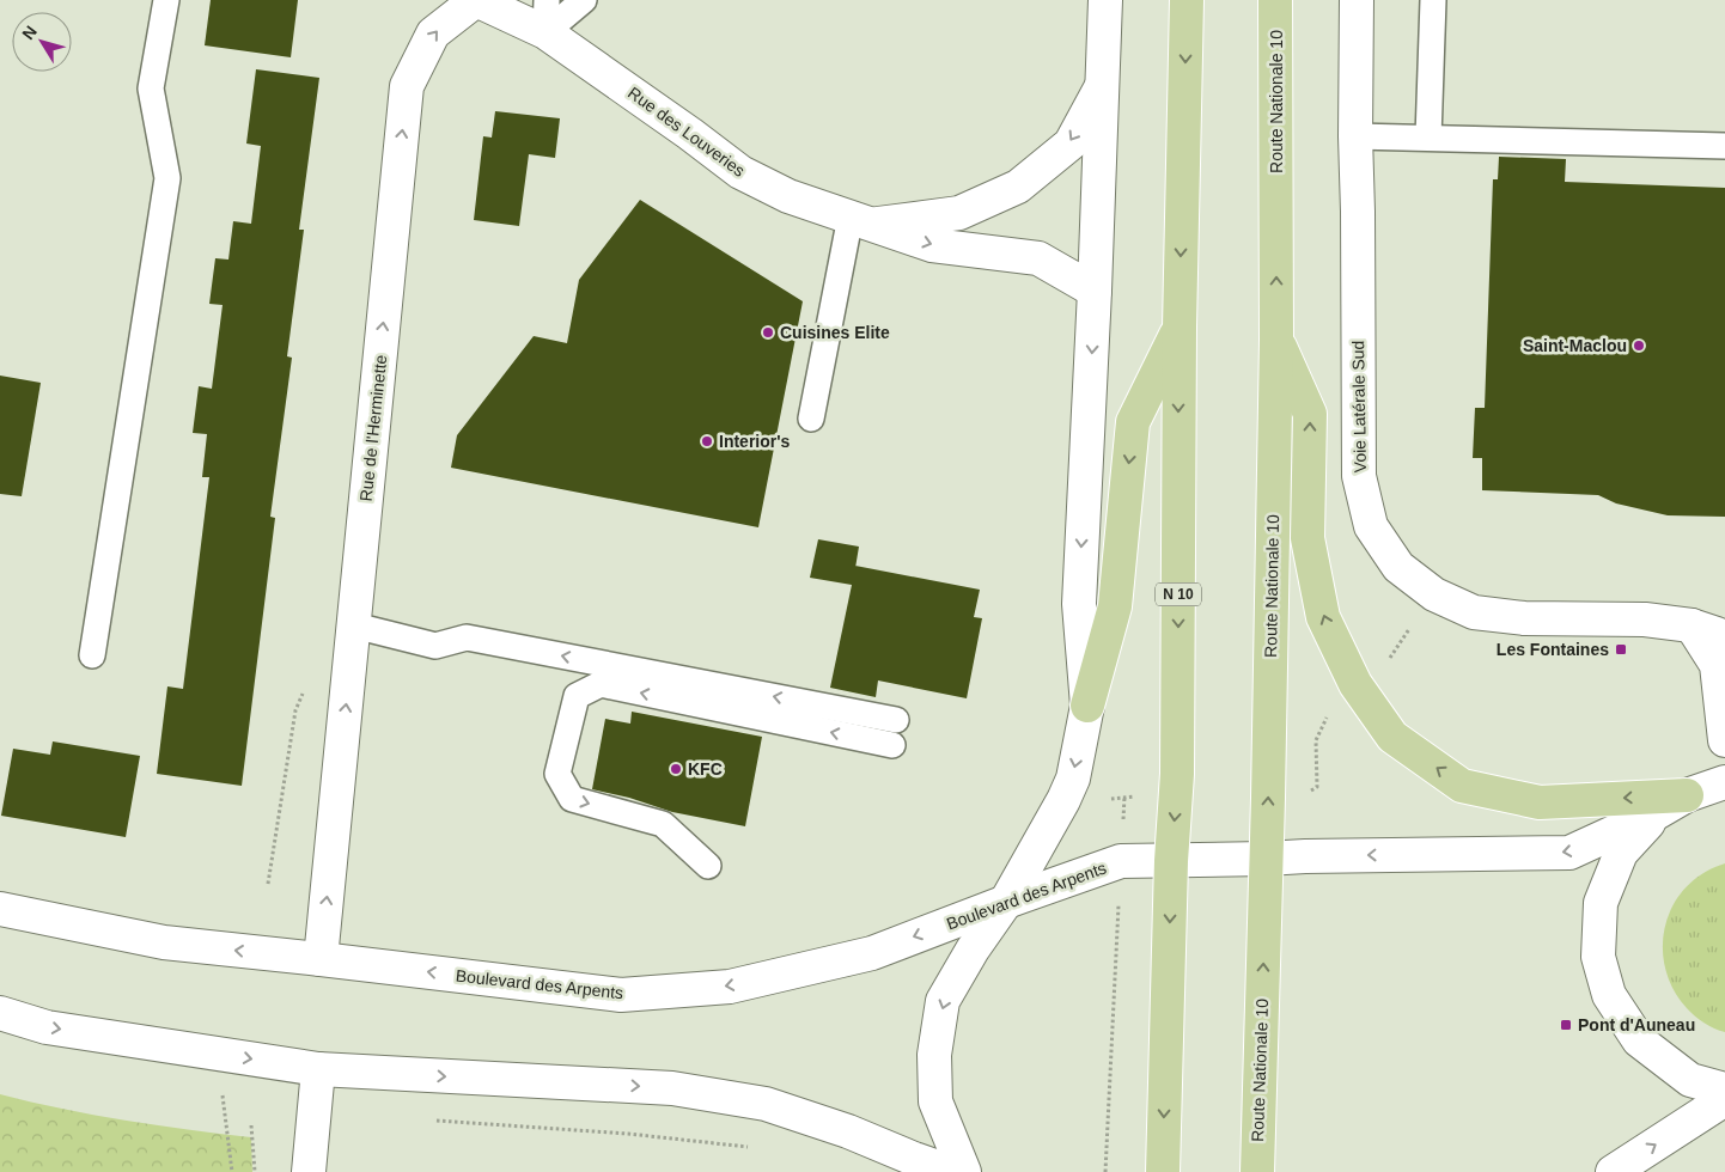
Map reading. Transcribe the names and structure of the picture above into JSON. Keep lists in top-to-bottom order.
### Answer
{
  "streets": {
    "main road": ["Route Nationale 10", "N 10"],
    "street": [
      "Rue des Louveries",
      "Voie Latérale Sud",
      "Rue de l'Herminette",
      "Boulevard des Arpents"
    ]
  },
  "crossings": [
    ["Route Nationale 10", "Boulevard des Arpents"],
    ["Rue des Louveries", "Rue de l'Herminette"],
    ["Rue de l'Herminette", "Boulevard des Arpents"],
    ["N 10", "Boulevard des Arpents"]
  ],
  "one_way": ["Rue de l'Herminette"],
  "places": {
    "other": [
      "Cuisines Elite",
      "Saint-Maclou",
      "Interior's",
      "KFC"
    ],
    "transit": ["Les Fontaines", "Pont d'Auneau"]
  },
  "north": "top left"
}
